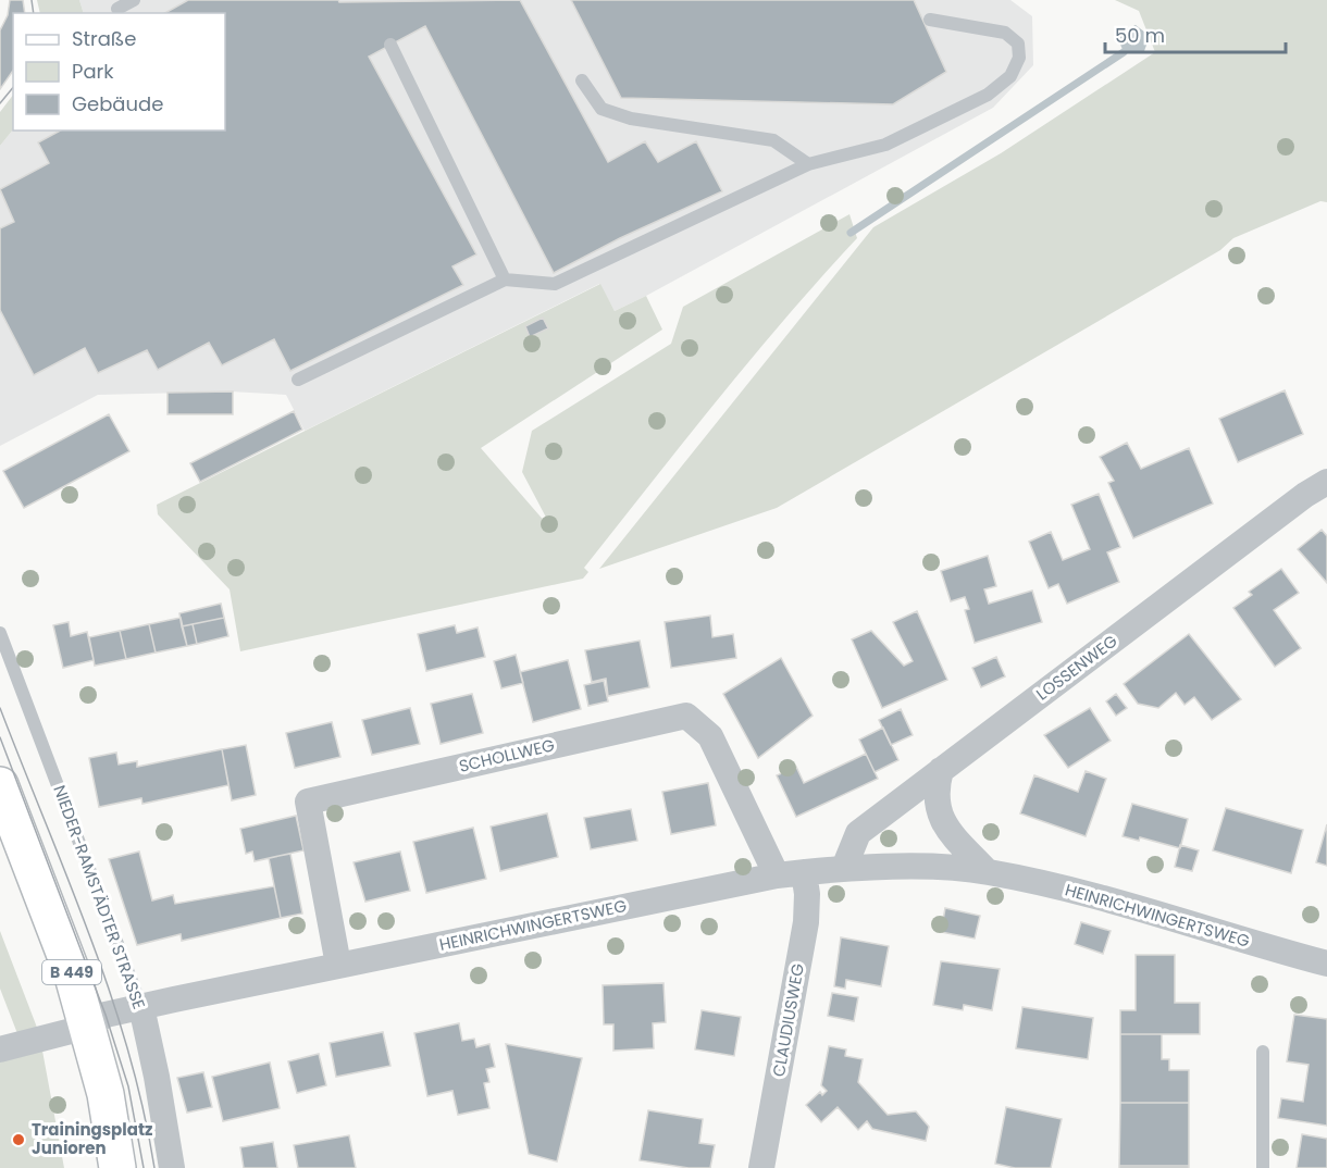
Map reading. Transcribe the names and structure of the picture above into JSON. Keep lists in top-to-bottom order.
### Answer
{
  "streets": {
    "main road": ["B 449"],
    "street": [
      "LOSSENWEG",
      "SCHOLLWEG",
      "NIEDER-RAMSTÄDTER STRASSE",
      "HEINRICHWINGERTSWEG",
      "CLAUDIUSWEG"
    ]
  },
  "crossings": [
    ["LOSSENWEG", "HEINRICHWINGERTSWEG"],
    ["SCHOLLWEG", "HEINRICHWINGERTSWEG"],
    ["NIEDER-RAMSTÄDTER STRASSE", "HEINRICHWINGERTSWEG"],
    ["HEINRICHWINGERTSWEG", "B 449"],
    ["HEINRICHWINGERTSWEG", "CLAUDIUSWEG"]
  ],
  "places": ["Trainingsplatz Junioren"],
  "legend": ["Straße", "Park", "Gebäude"],
  "scale_bar": "50 m"
}
